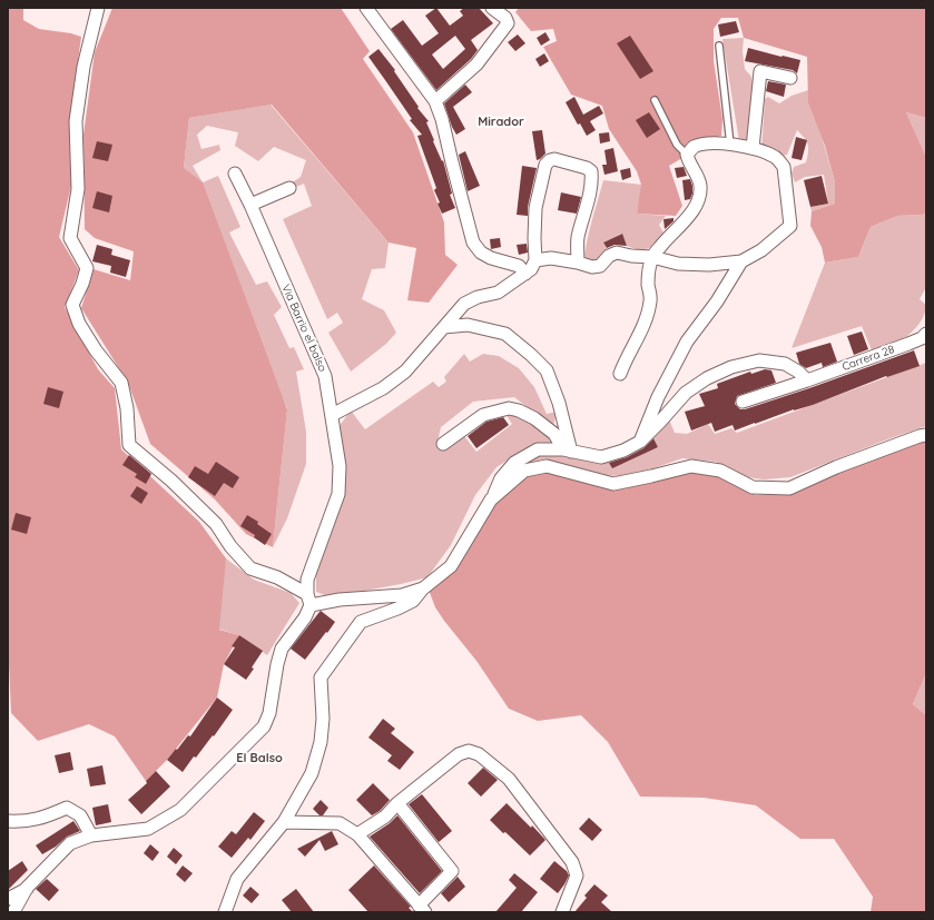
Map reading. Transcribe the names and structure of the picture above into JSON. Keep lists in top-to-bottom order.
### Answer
{
  "streets": {
    "street": ["Via Barrio el balso", "Carrera 28"]
  },
  "districts": ["Mirador", "El Balso"]
}
